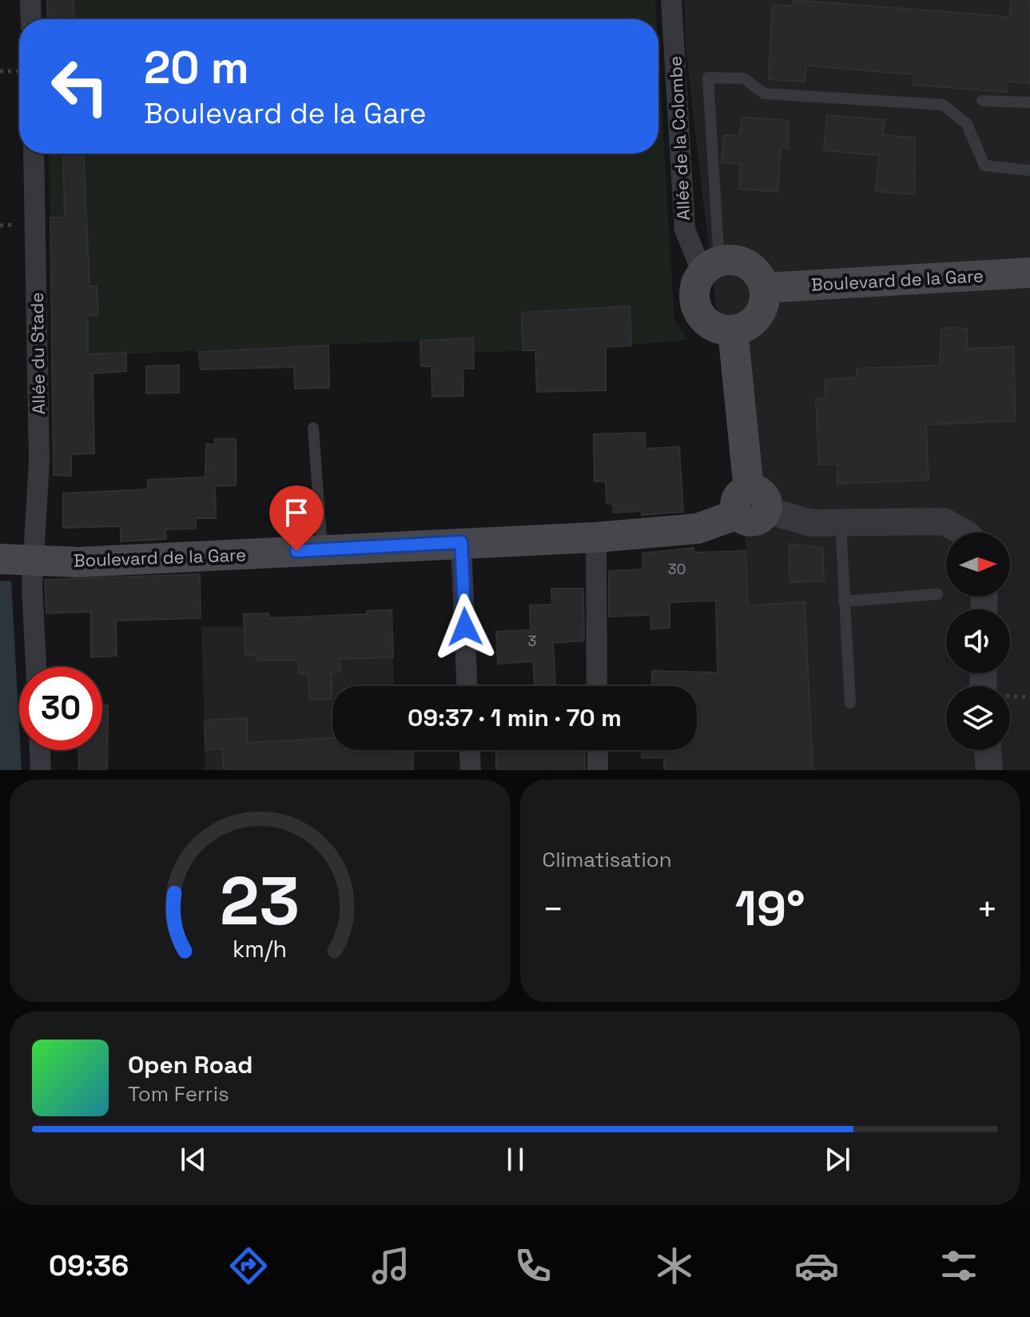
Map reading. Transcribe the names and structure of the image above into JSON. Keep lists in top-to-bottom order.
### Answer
{
  "streets": {
    "main road": ["Boulevard de la Gare"],
    "street": ["Allée de la Colombe", "Allée du Stade"]
  },
  "crossings": [
    ["Allée de la Colombe", "Boulevard de la Gare"],
    ["Boulevard de la Gare", "Allée du Stade"]
  ],
  "house_numbers": ["30", "3"],
  "north": "right",
  "page": {
    "turn": ["20 m", "Boulevard de la Gare"],
    "limit": "30",
    "trip": "09:37 · 1 min · 70 m",
    "tile": "Climatisation",
    "heat": ["−", "19°", "+"],
    "song": ["Open Road", "Tom Ferris"],
    "tabs": "09:36",
    "gauge": ["23", "km/h"]
  }
}
